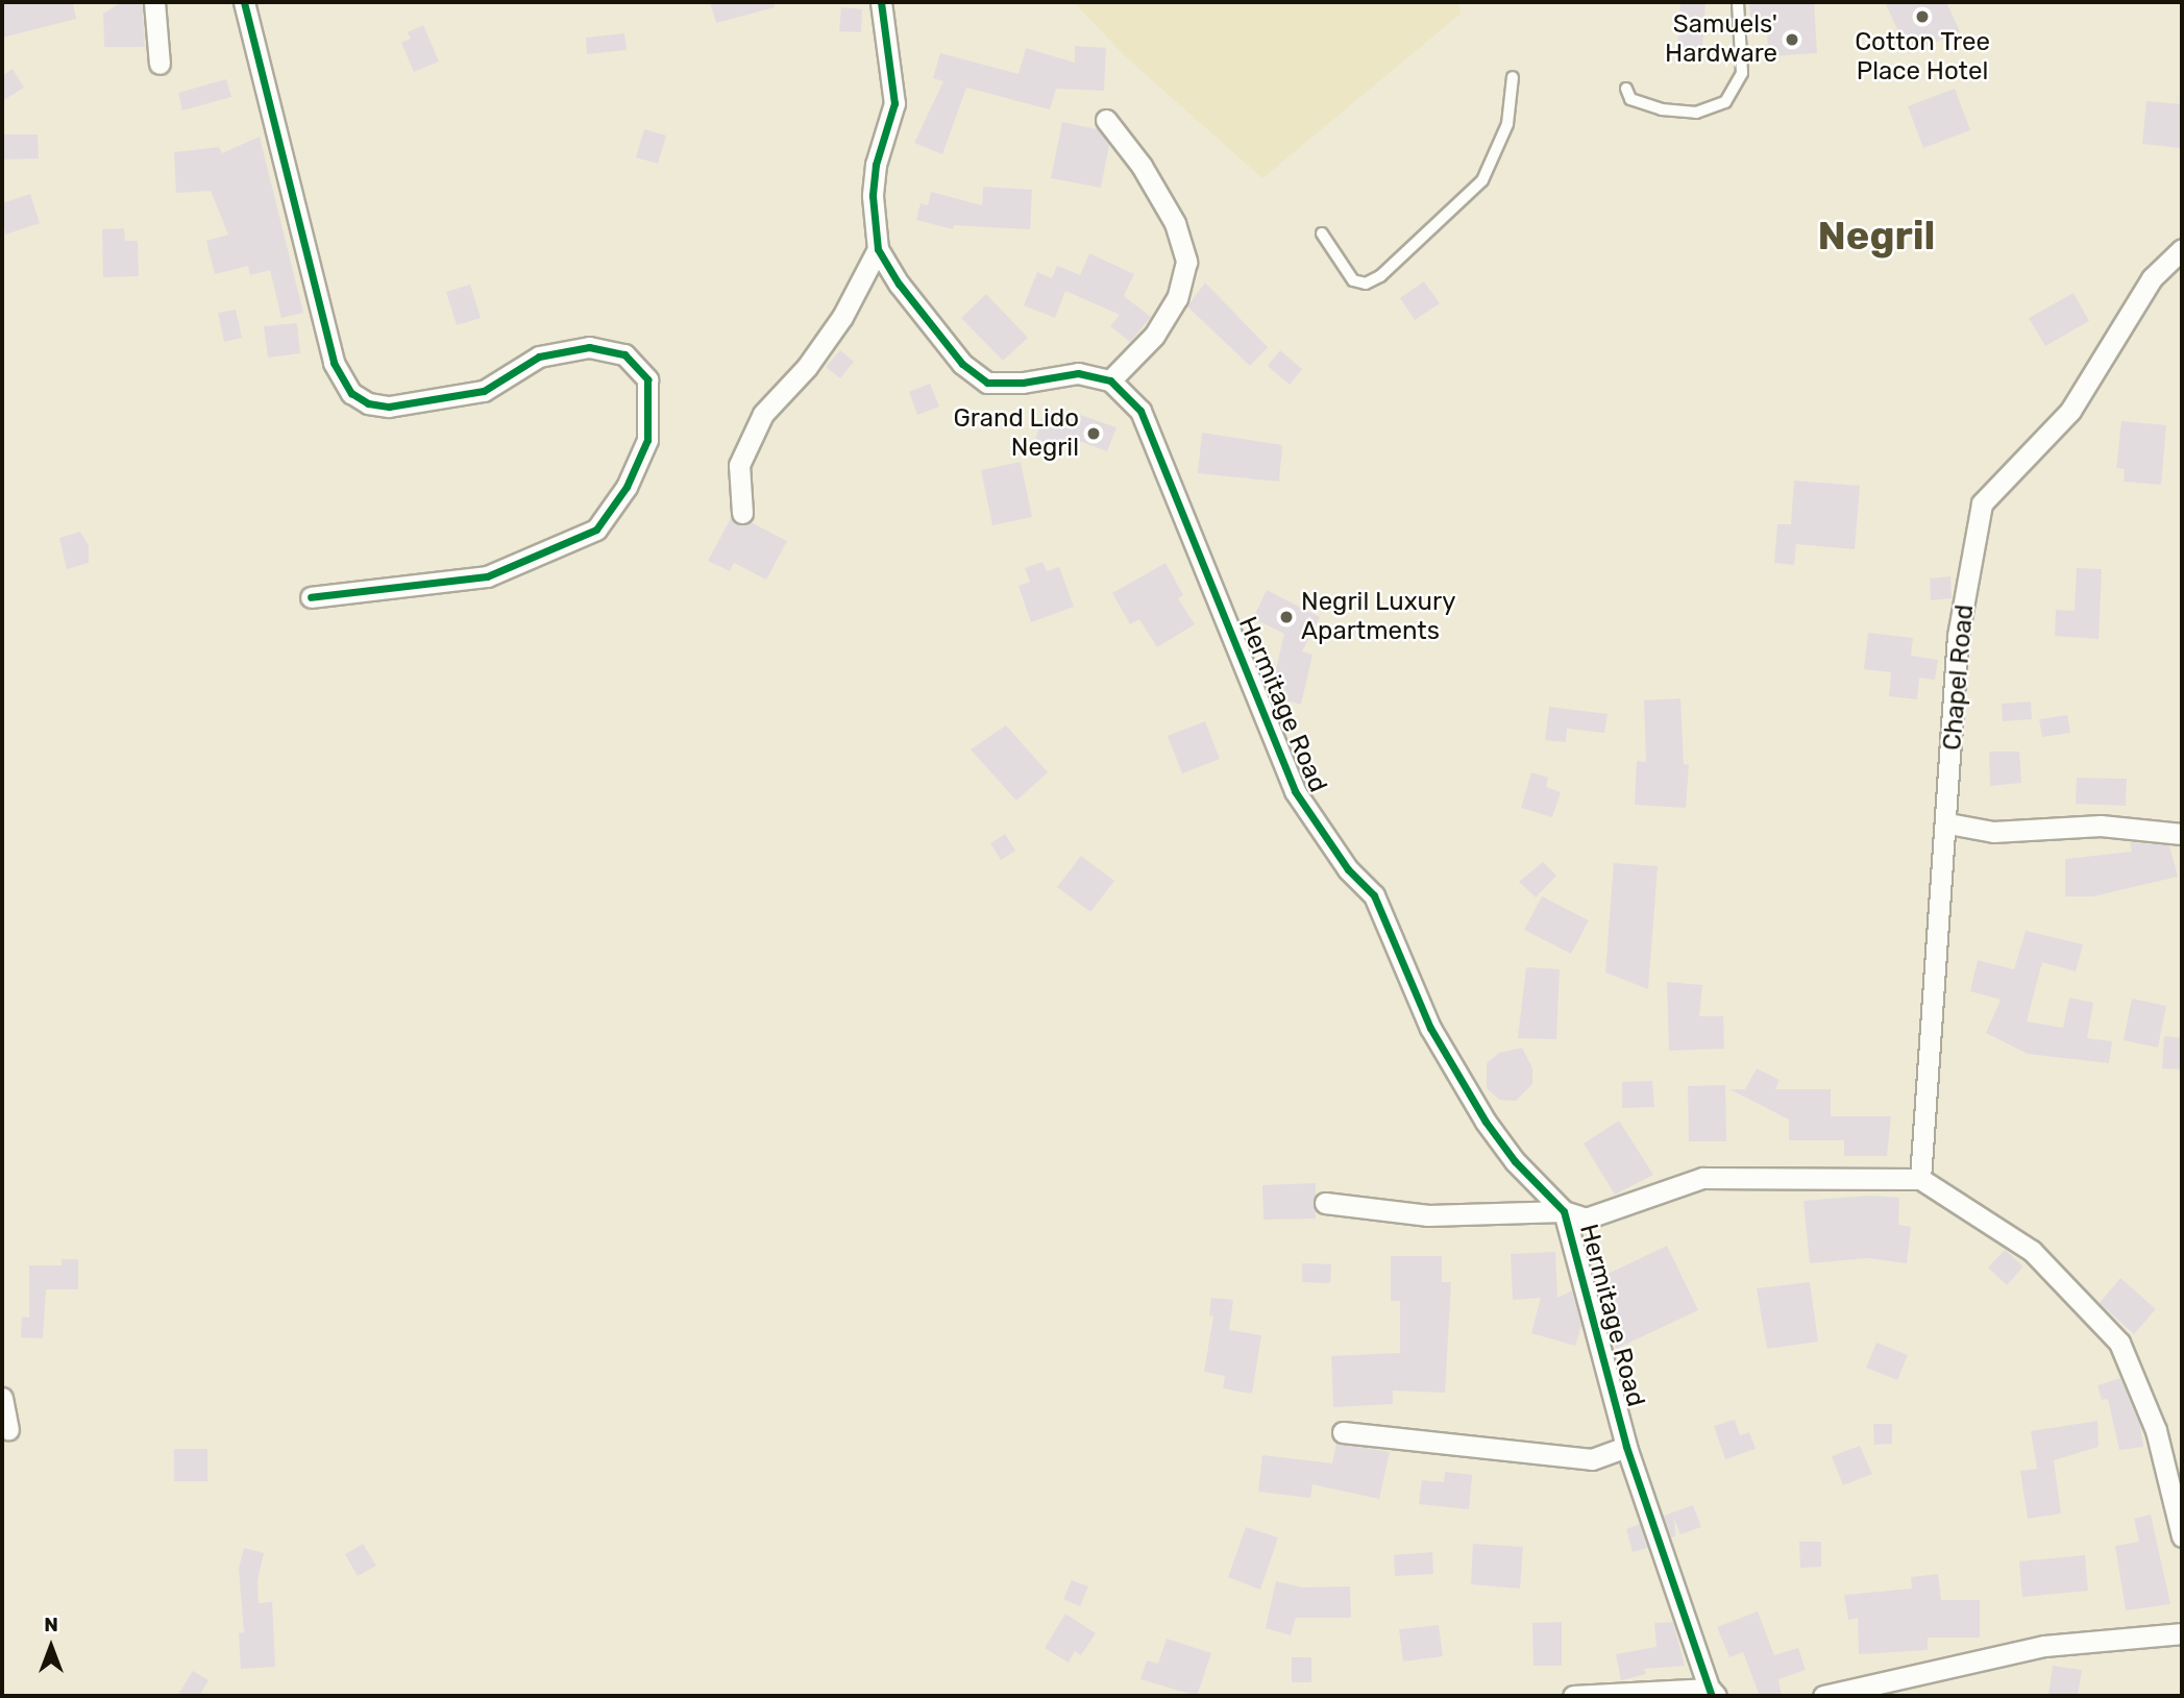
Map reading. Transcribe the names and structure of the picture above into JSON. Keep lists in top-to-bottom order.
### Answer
{
  "streets": {
    "street": ["Chapel Road", "Hermitage Road"]
  },
  "districts": ["Negril"],
  "places": [
    "Cotton Tree Place Hotel",
    "Samuels' Hardware",
    "Grand Lido Negril",
    "Negril Luxury Apartments"
  ],
  "north": "top"
}
